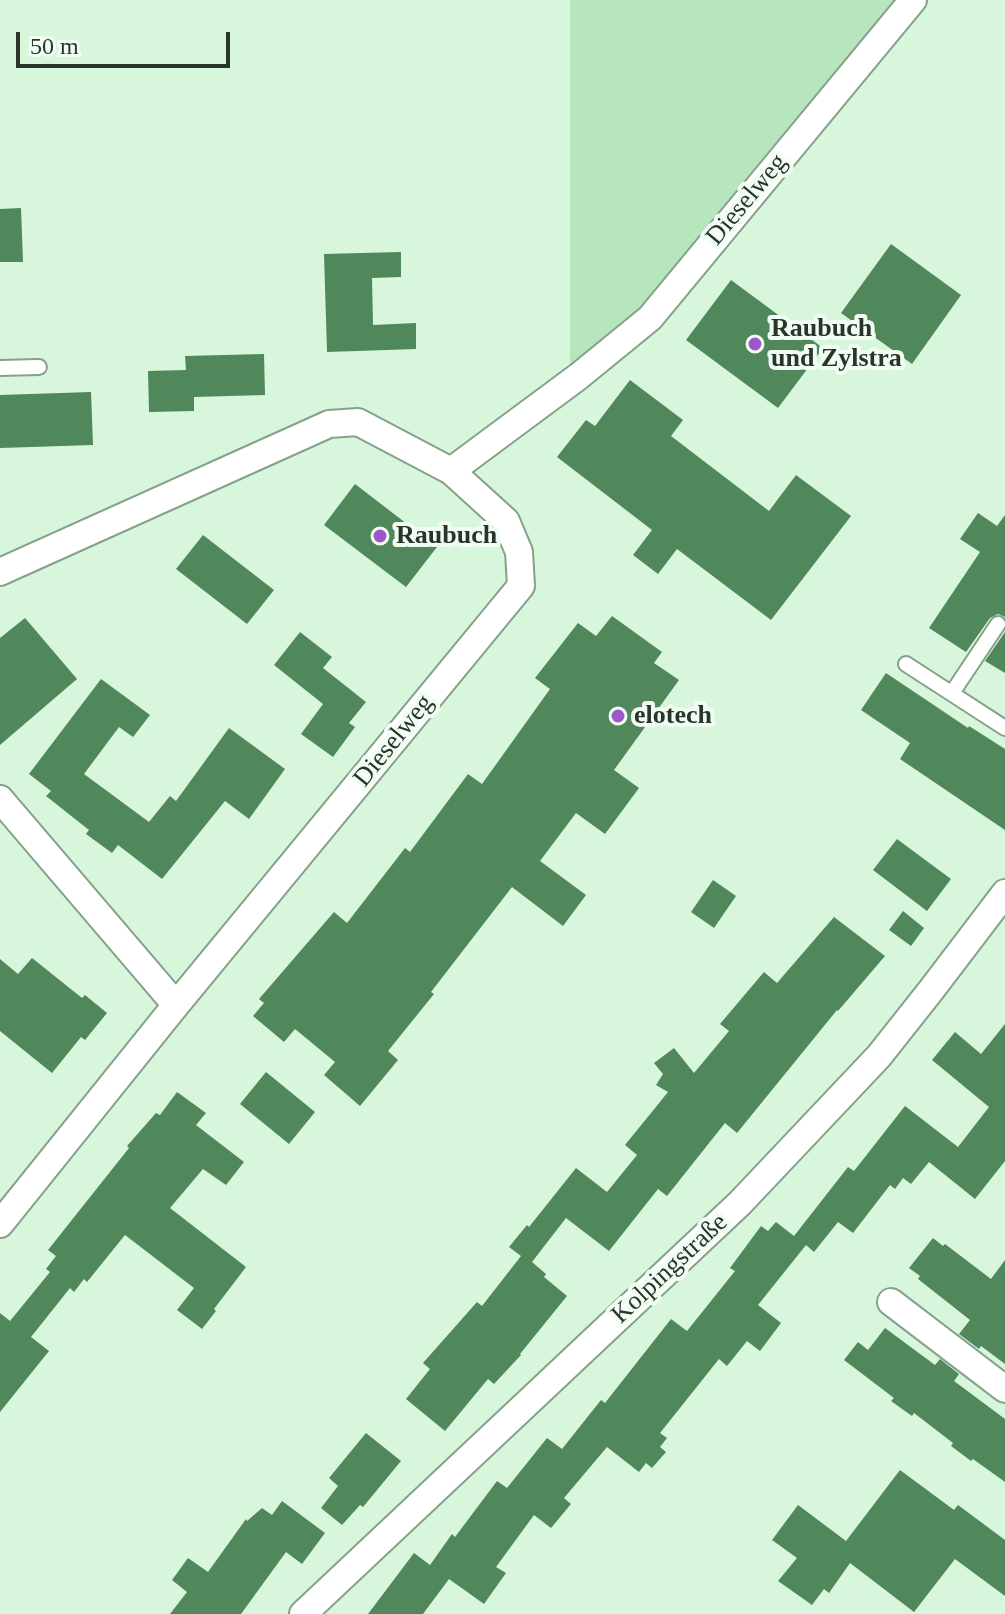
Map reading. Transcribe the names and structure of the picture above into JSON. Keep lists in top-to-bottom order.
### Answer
{
  "streets": {
    "street": ["Dieselweg", "Kolpingstraße"]
  },
  "places": ["Raubuch und Zylstra", "Raubuch", "elotech"],
  "scale_bar": "50 m"
}
